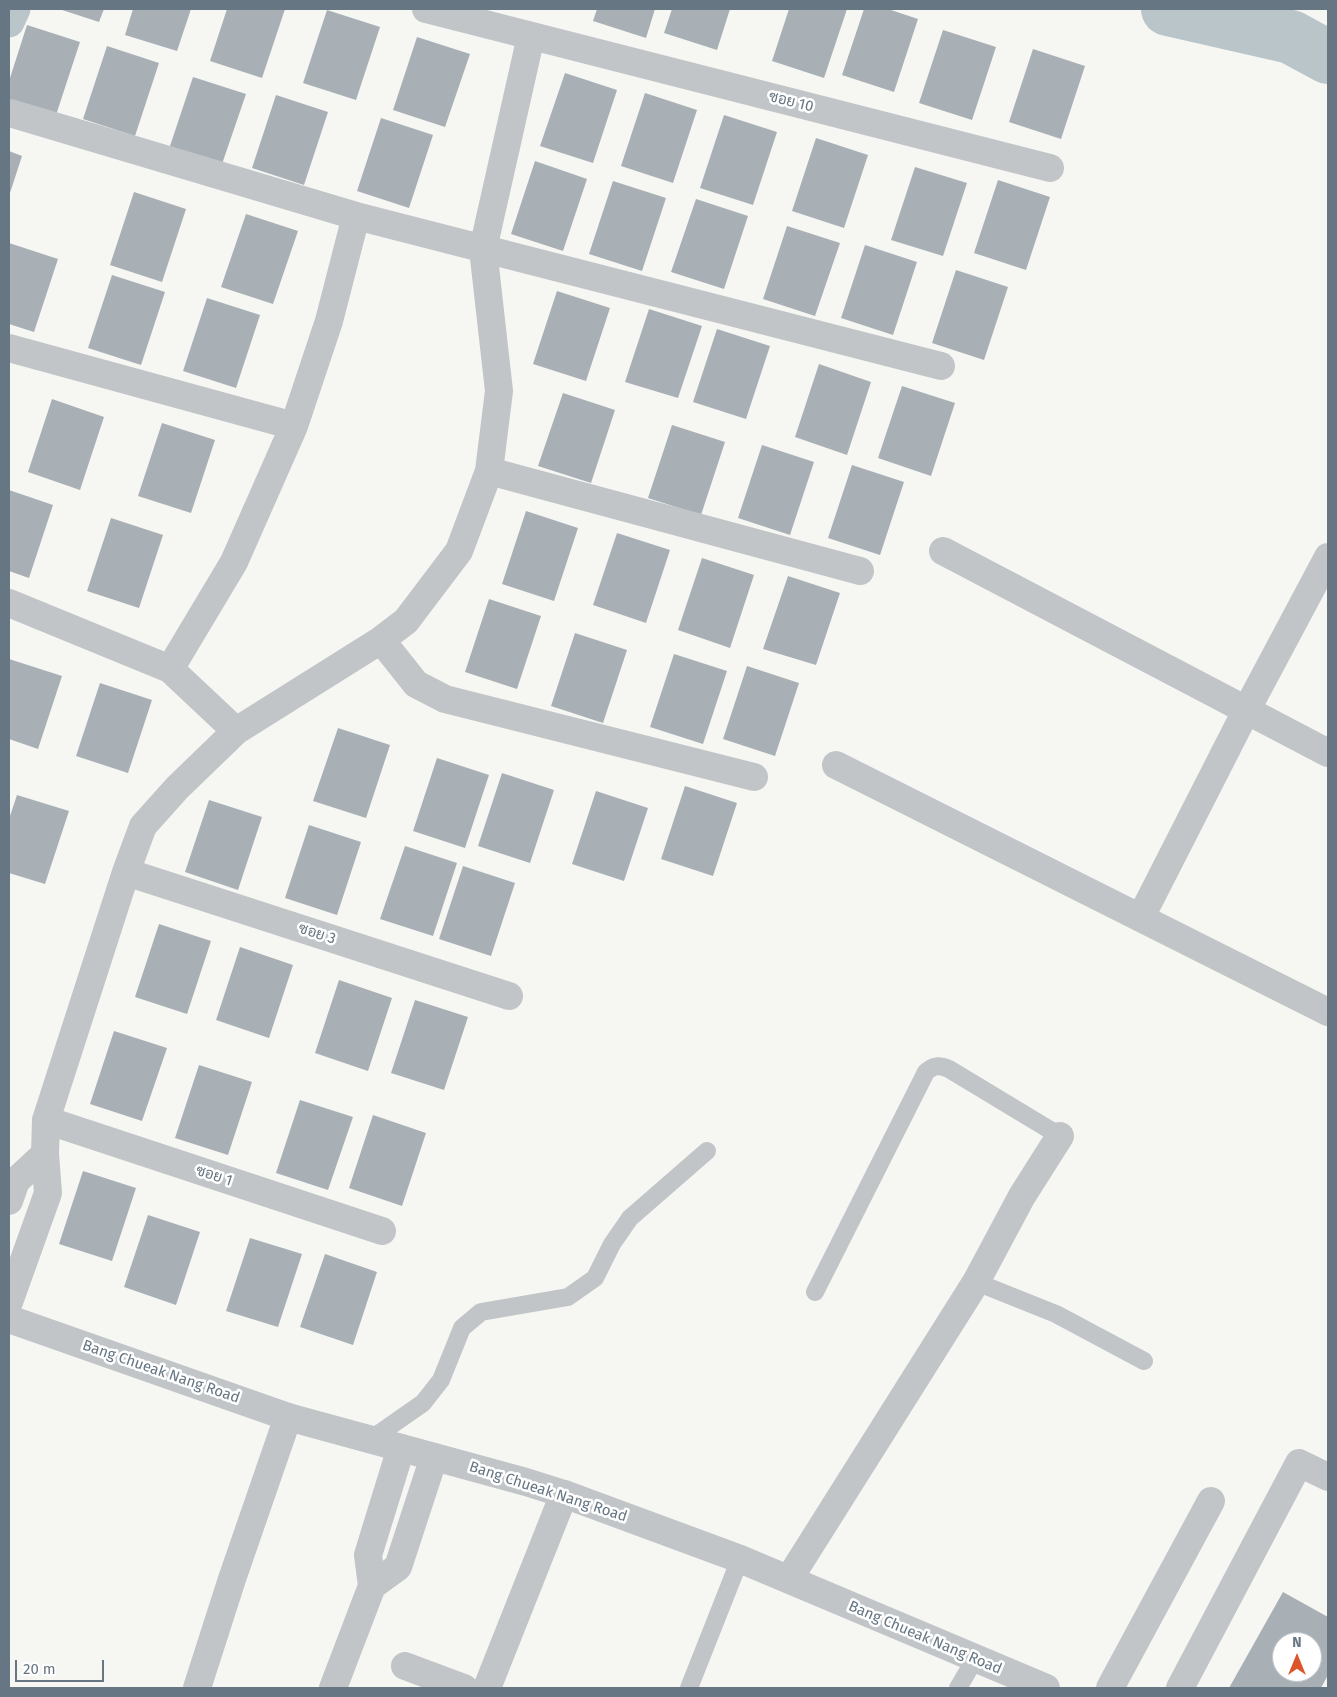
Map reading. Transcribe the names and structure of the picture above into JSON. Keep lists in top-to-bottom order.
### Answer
{
  "streets": {
    "street": [
      "ซอย 10",
      "ซอย 3",
      "ซอย 1",
      "Bang Chueak Nang Road"
    ]
  },
  "scale_bar": "20 m",
  "north": "top"
}
